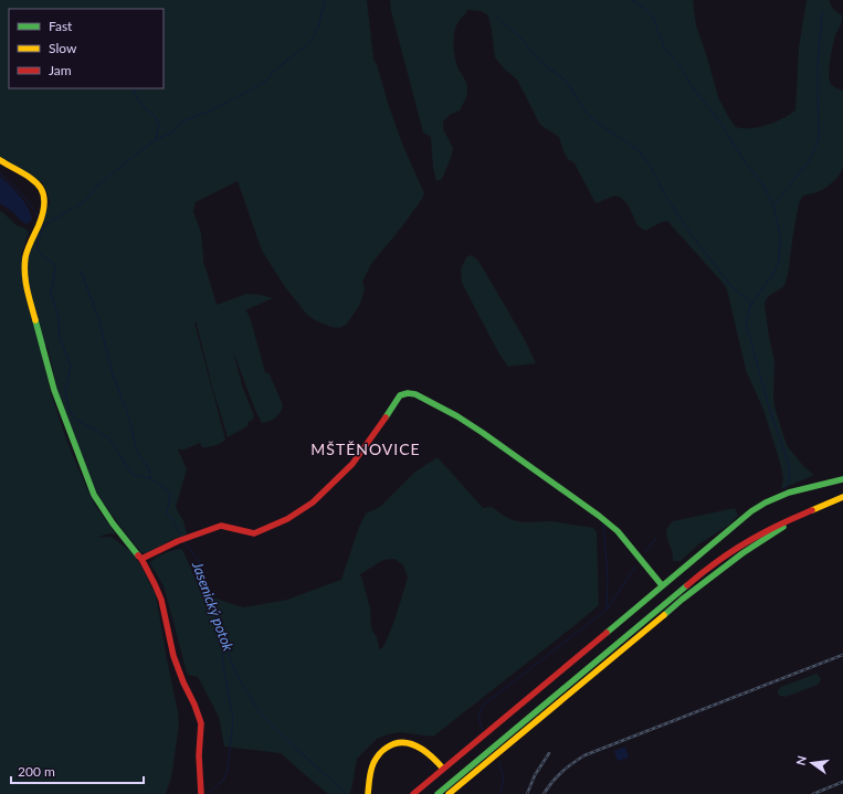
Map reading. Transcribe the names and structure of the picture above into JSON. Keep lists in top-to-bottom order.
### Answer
{
  "districts": ["MŠTĚNOVICE"],
  "water": ["Jasenický potok"],
  "legend": ["Fast", "Slow", "Jam"],
  "scale_bar": "200 m",
  "north": "left"
}
